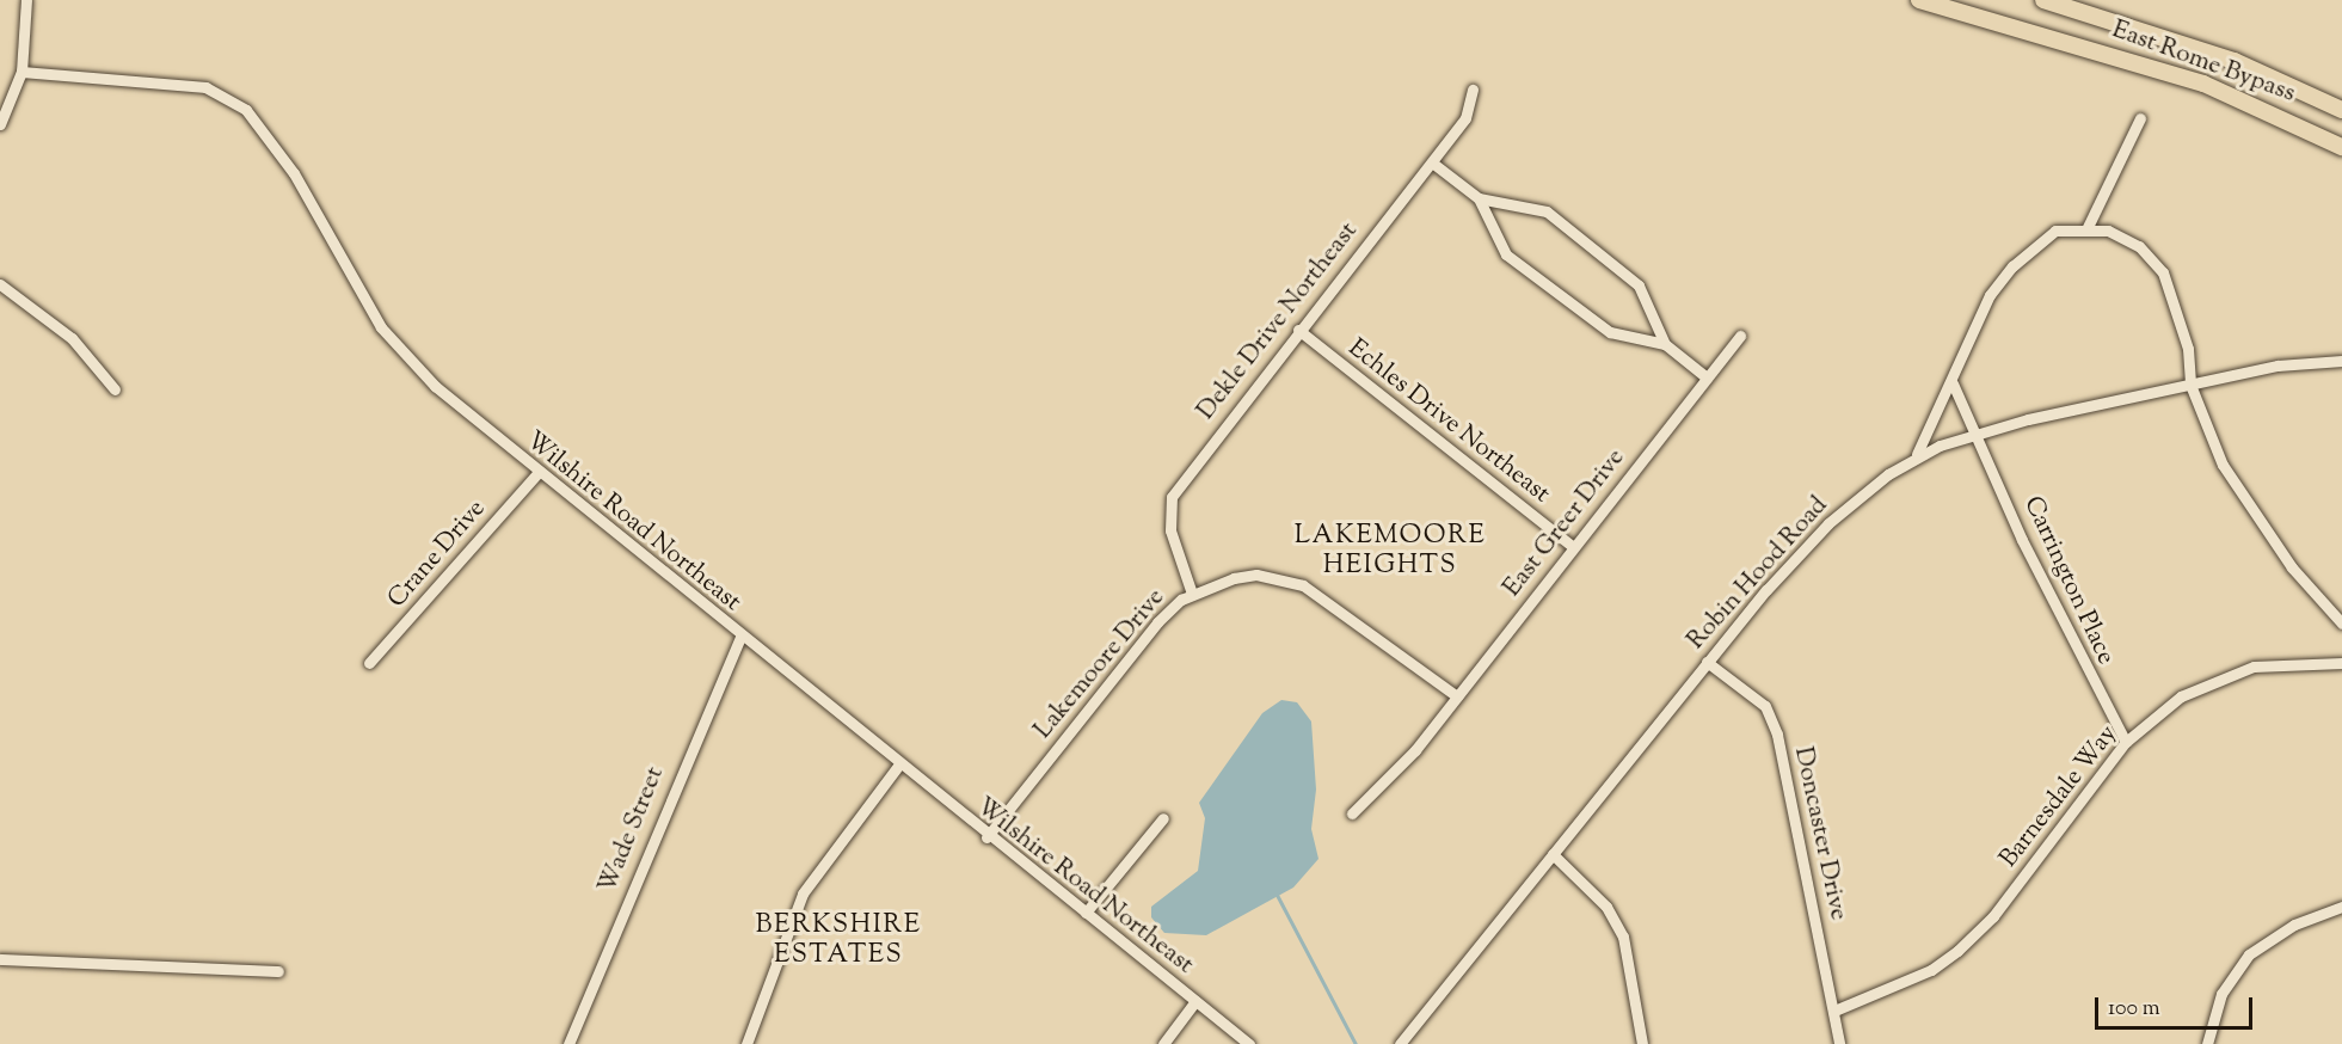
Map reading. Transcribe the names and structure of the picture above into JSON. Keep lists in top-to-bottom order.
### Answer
{
  "streets": {
    "highway": ["East Rome Bypass"],
    "street": [
      "Dekle Drive Northeast",
      "Echles Drive Northeast",
      "Wilshire Road Northeast",
      "East Greer Drive",
      "Crane Drive",
      "Robin Hood Road",
      "Carrington Place",
      "Lakemoore Drive",
      "Barnesdale Way",
      "Wade Street",
      "Doncaster Drive"
    ]
  },
  "crossings": [
    ["Dekle Drive Northeast", "Echles Drive Northeast"],
    ["Dekle Drive Northeast", "Lakemoore Drive"],
    ["Echles Drive Northeast", "East Greer Drive"],
    ["Wilshire Road Northeast", "Crane Drive"],
    ["Wilshire Road Northeast", "Lakemoore Drive"],
    ["Wilshire Road Northeast", "Wade Street"],
    ["East Greer Drive", "Lakemoore Drive"],
    ["Robin Hood Road", "Carrington Place"],
    ["Robin Hood Road", "Doncaster Drive"],
    ["Carrington Place", "Barnesdale Way"],
    ["Barnesdale Way", "Doncaster Drive"]
  ],
  "districts": ["LAKEMOORE HEIGHTS", "BERKSHIRE ESTATES"],
  "scale_bar": "100 m"
}
